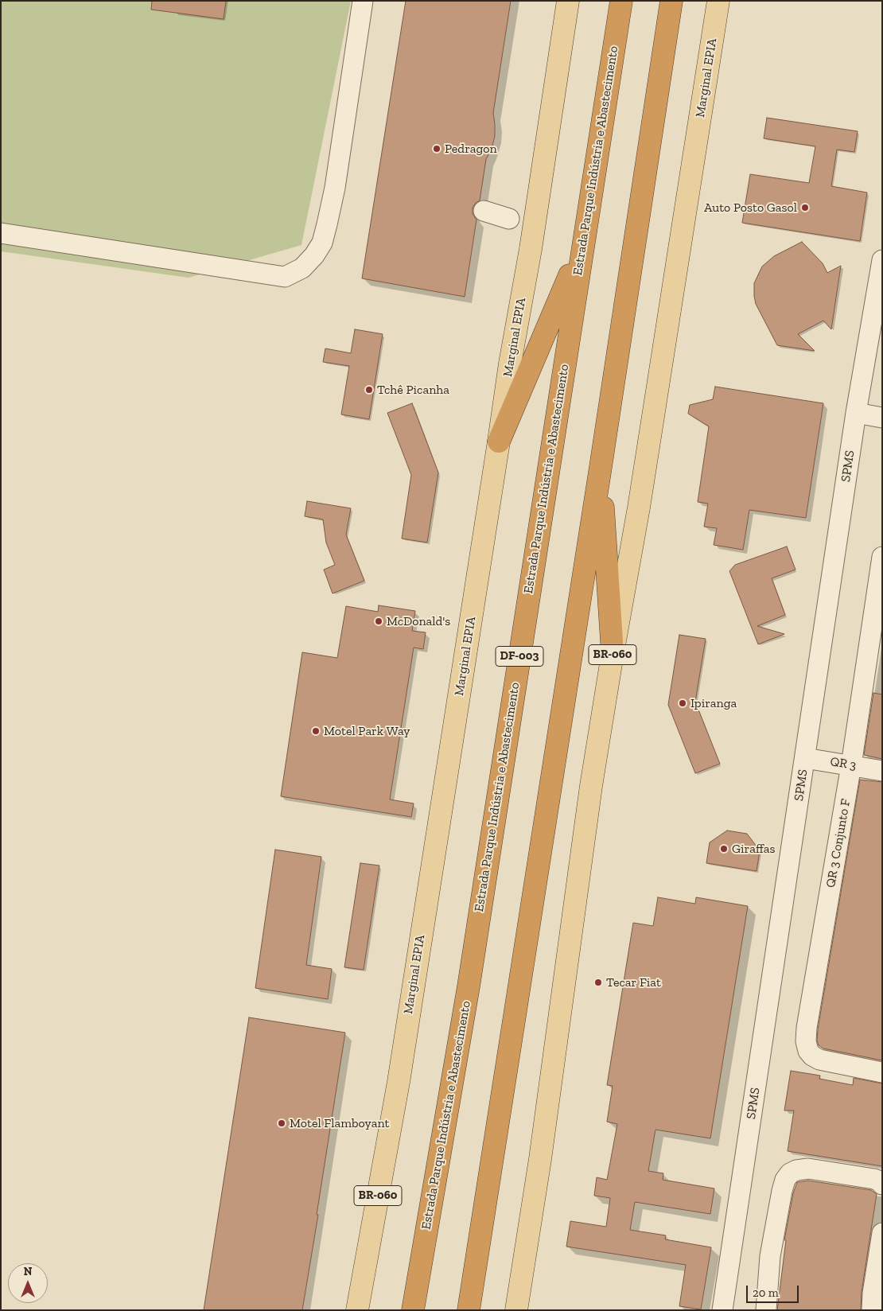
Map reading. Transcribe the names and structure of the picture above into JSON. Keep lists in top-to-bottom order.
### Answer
{
  "streets": {
    "highway": ["Estrada Parque Indústria e Abastecimento", "DF-003"],
    "main road": ["Marginal EPIA", "BR-060"],
    "street": ["SPMS", "QR 3", "QR 3 Conjunto F"]
  },
  "crossings": [
    ["SPMS", "QR 3"],
    ["QR 3", "QR 3 Conjunto F"]
  ],
  "places": [
    "Pedragon",
    "Auto Posto Gasol",
    "Tchê Picanha",
    "McDonald's",
    "Ipiranga",
    "Motel Park Way",
    "Giraffas",
    "Tecar Fiat",
    "Motel Flamboyant"
  ],
  "scale_bar": "20 m",
  "north": "top"
}
